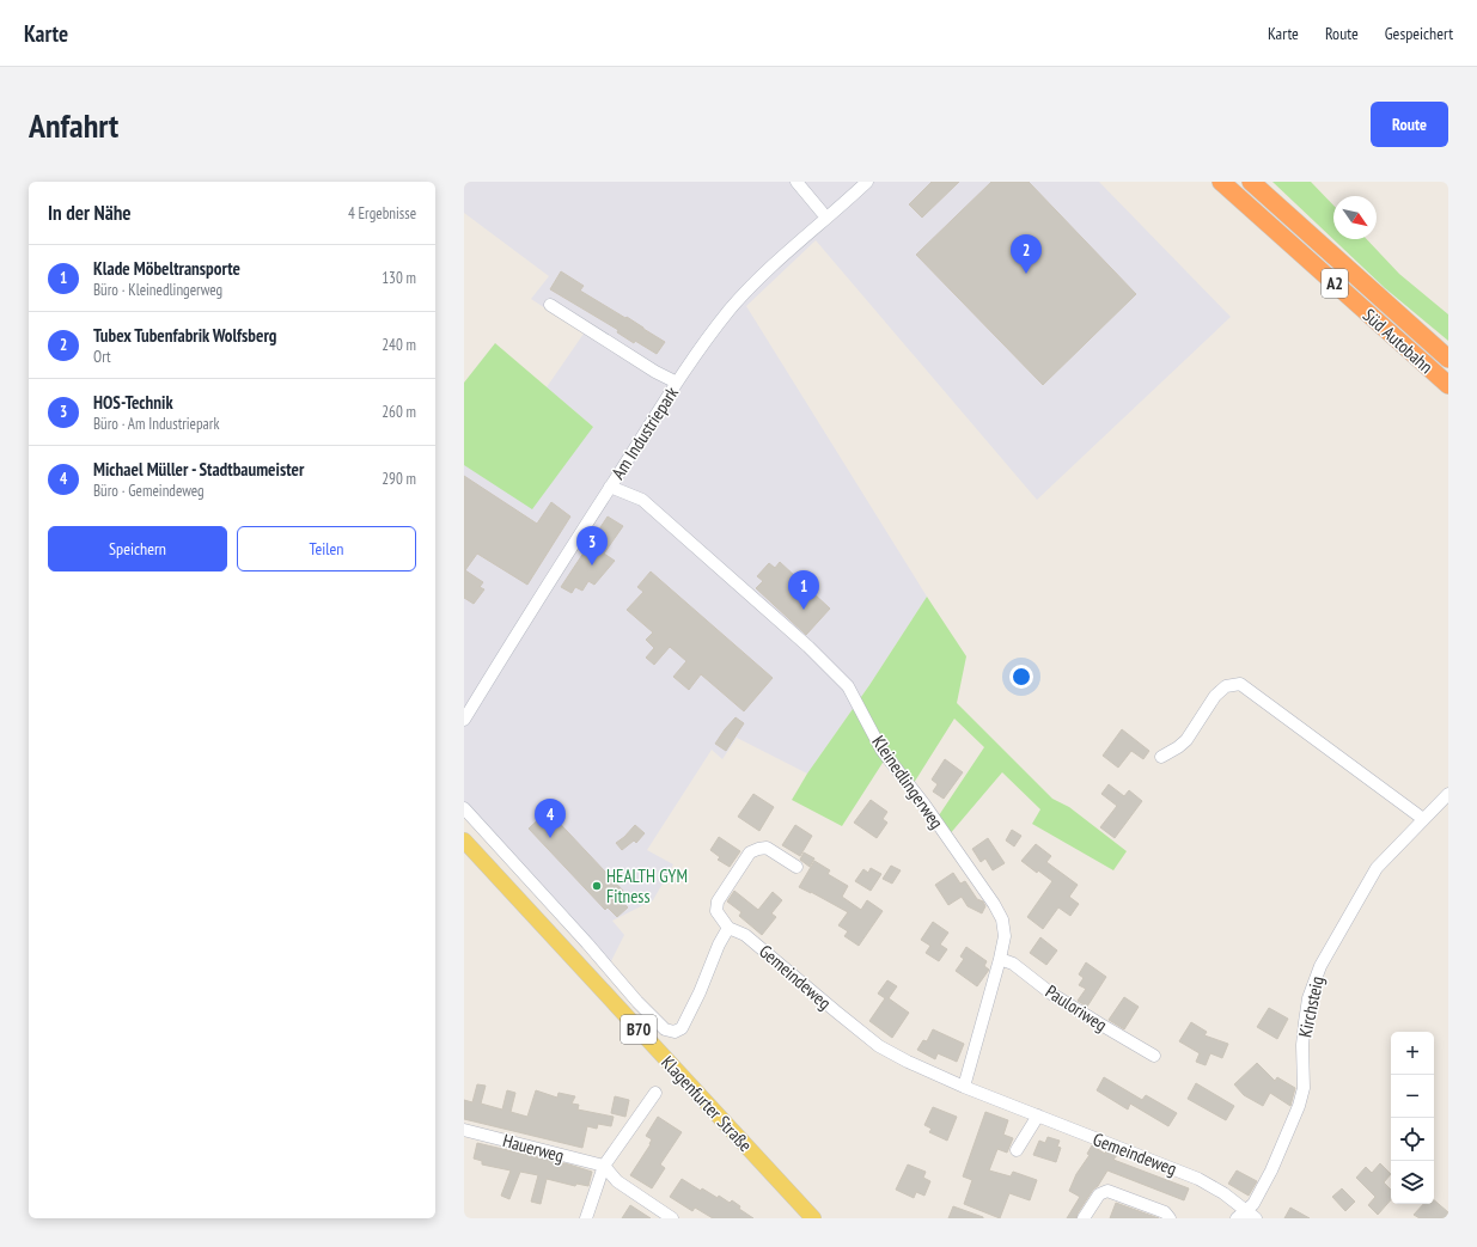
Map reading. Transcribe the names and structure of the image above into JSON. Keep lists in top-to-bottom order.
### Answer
{
  "streets": {
    "highway": ["A2", "Süd Autobahn"],
    "main road": ["B70", "Klagenfurter Straße"],
    "street": [
      "Am Industriepark",
      "Kleinedlingerweg",
      "Gemeindeweg",
      "Kirchsteig",
      "Pauloriweg",
      "Hauerweg"
    ]
  },
  "crossings": [
    ["Am Industriepark", "Kleinedlingerweg"],
    ["Kleinedlingerweg", "Gemeindeweg"],
    ["Kleinedlingerweg", "Pauloriweg"],
    ["Gemeindeweg", "Kirchsteig"]
  ],
  "places": ["HEALTH GYM Fitness"],
  "north": "bottom right",
  "page": {
    "header": "Karte",
    "nav": ["Karte", "Route", "Gespeichert"],
    "buttons": [
      "Route",
      ["Speichern", "Teilen"]
    ],
    "title": "Anfahrt",
    "heading": ["In der Nähe", "4 Ergebnisse"],
    "pins": [
      "2",
      "3",
      "1",
      "4"
    ],
    "list": [
      {
        "mark": "1",
        "name": "Klade Möbeltransporte",
        "note": "Büro · Kleinedlingerweg",
        "value": "130 m"
      },
      {
        "mark": "2",
        "name": "Tubex Tubenfabrik Wolfsberg",
        "note": "Ort",
        "value": "240 m"
      },
      {
        "mark": "3",
        "name": "HOS-Technik",
        "note": "Büro · Am Industriepark",
        "value": "260 m"
      },
      {
        "mark": "4",
        "name": "Michael Müller - Stadtbaumeister",
        "note": "Büro · Gemeindeweg",
        "value": "290 m"
      }
    ],
    "map_buttons": ["+", "−"]
  }
}
